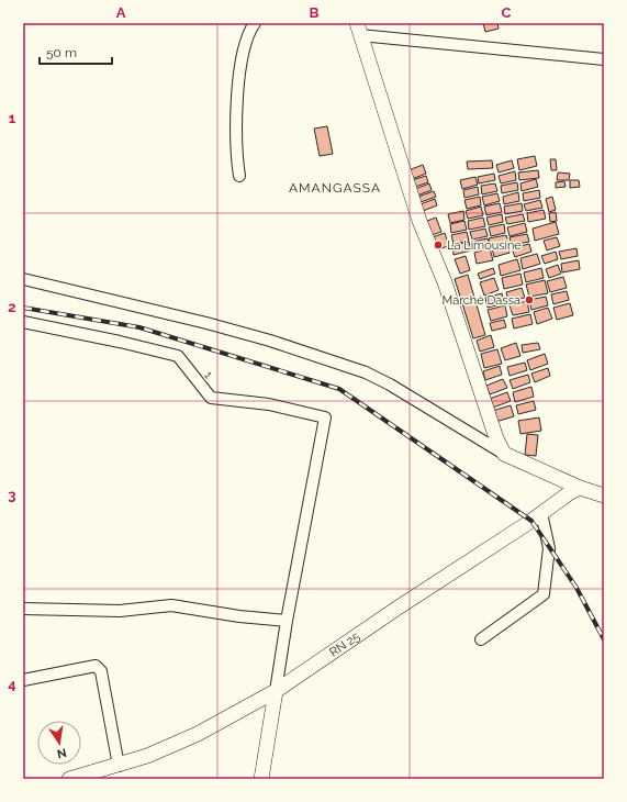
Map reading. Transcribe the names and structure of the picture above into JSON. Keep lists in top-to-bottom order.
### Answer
{
  "streets": {
    "main road": ["RN 25"],
    "street": ["1"]
  },
  "districts": ["AMANGASSA"],
  "places": ["La Limousine", "Marché Dassa"],
  "scale_bar": "50 m",
  "north": "bottom",
  "grid": {
    "columns": ["A", "B", "C"],
    "rows": [
      "1",
      "2",
      "3",
      "4"
    ]
  }
}
